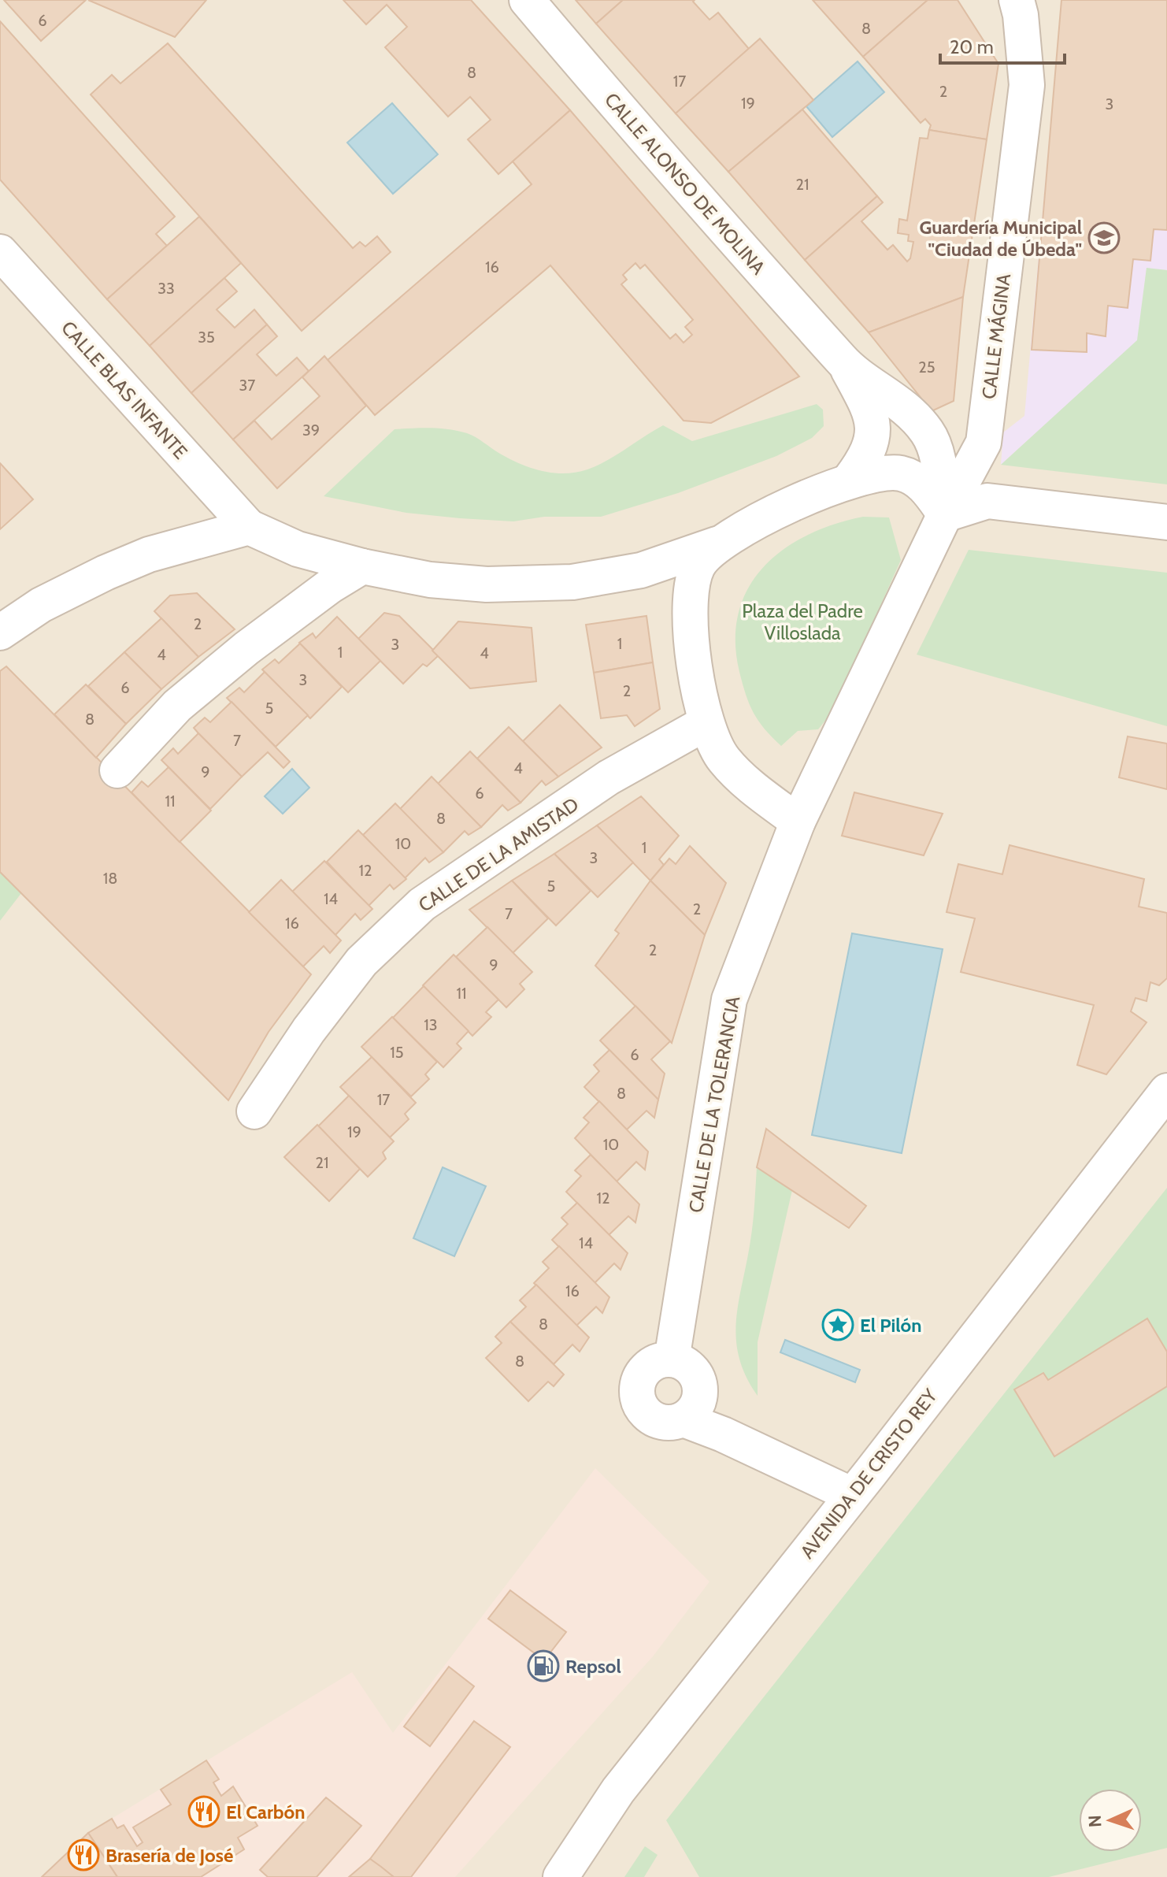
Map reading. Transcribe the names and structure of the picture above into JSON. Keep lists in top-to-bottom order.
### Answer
{
  "streets": {
    "street": [
      "CALLE ALONSO DE MOLINA",
      "CALLE MÁGINA",
      "CALLE BLAS INFANTE",
      "CALLE DE LA AMISTAD",
      "CALLE DE LA TOLERANCIA",
      "AVENIDA DE CRISTO REY"
    ]
  },
  "crossings": [
    ["CALLE ALONSO DE MOLINA", "CALLE MÁGINA"]
  ],
  "parks": ["Plaza del Padre Villoslada"],
  "places": {
    "school or university": ["Guardería Municipal \"Ciudad de Úbeda\""],
    "place": ["El Pilón"],
    "fuel station": ["Repsol"],
    "restaurant": ["El Carbón", "Brasería de José"]
  },
  "house_numbers": [
    "6",
    "8",
    "8",
    "17",
    "2",
    "19",
    "3",
    "21",
    "16",
    "33",
    "35",
    "25",
    "37",
    "39",
    "2",
    "1",
    "3",
    "1",
    "4",
    "4",
    "3",
    "6",
    "2",
    "5",
    "8",
    "7",
    "4",
    "9",
    "6",
    "11",
    "8",
    "10",
    "1",
    "3",
    "12",
    "18",
    "5",
    "14",
    "2",
    "7",
    "16",
    "2",
    "9",
    "11",
    "13",
    "15",
    "6",
    "8",
    "17",
    "19",
    "10",
    "21",
    "12",
    "14",
    "16",
    "8",
    "8"
  ],
  "scale_bar": "20 m",
  "north": "left"
}
